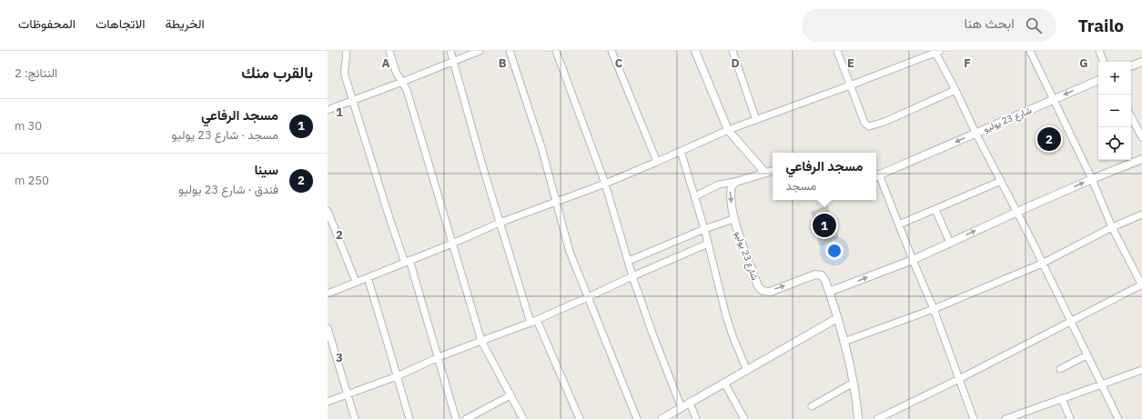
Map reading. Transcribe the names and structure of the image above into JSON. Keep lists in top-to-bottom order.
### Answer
{
  "streets": {
    "street": ["شارع 23 يوليو"]
  },
  "page": {
    "header": "Trailo",
    "search": "ابحث هنا",
    "nav": ["الخريطة", "الاتجاهات", "المحفوظات"],
    "heading": ["بالقرب منك", "النتائج: 2"],
    "map_buttons": ["+", "−"],
    "list": [
      {
        "mark": "1",
        "name": "مسجد الرفاعي",
        "note": "مسجد · شارع 23 يوليو",
        "value": "30 m"
      },
      {
        "mark": "2",
        "name": "سينا",
        "note": "فندق · شارع 23 يوليو",
        "value": "250 m"
      }
    ],
    "pins": ["2", "1"],
    "popup": ["مسجد الرفاعي", "مسجد"]
  },
  "grid": {
    "columns": [
      "A",
      "B",
      "C",
      "D",
      "E",
      "F",
      "G"
    ],
    "rows": ["1", "2", "3"]
  }
}
